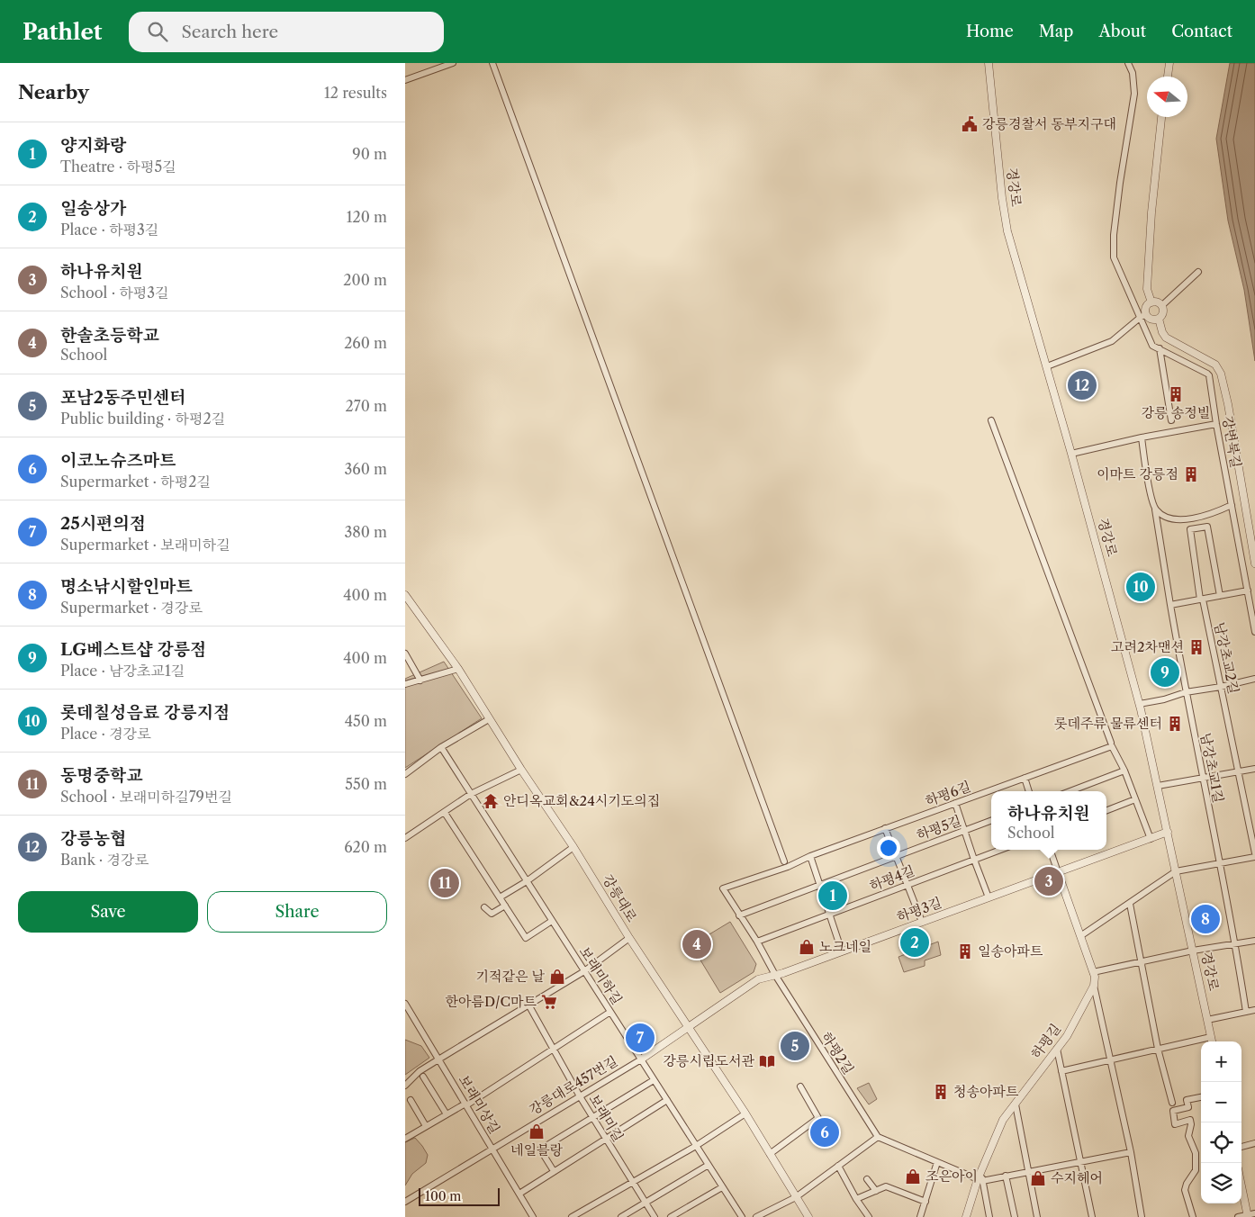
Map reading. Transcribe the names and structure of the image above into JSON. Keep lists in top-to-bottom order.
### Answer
{
  "streets": {
    "street": [
      "경강로",
      "강변북길",
      "남강초교2길",
      "남강초교1길",
      "하평6길",
      "하평5길",
      "하평4길",
      "강릉대로",
      "하평3길",
      "보래미하길",
      "하평길",
      "하평2길",
      "강릉대로457번길",
      "보래미상길",
      "보래미길"
    ]
  },
  "crossings": [
    ["경강로", "하평3길"],
    ["하평6길", "하평3길"],
    ["하평6길", "하평2길"],
    ["하평5길", "하평2길"],
    ["하평4길", "하평2길"],
    ["강릉대로", "하평3길"],
    ["강릉대로", "강릉대로457번길"],
    ["하평3길", "하평길"],
    ["하평3길", "하평2길"],
    ["하평3길", "강릉대로457번길"],
    ["보래미하길", "강릉대로457번길"],
    ["강릉대로457번길", "보래미상길"],
    ["강릉대로457번길", "보래미길"]
  ],
  "places": {
    "public building": ["강릉경찰서 동부지구대"],
    "building": [
      "강릉 송정빌",
      "이마트 강릉점",
      "고려2차맨션",
      "롯데주류 물류센터",
      "일송아파트",
      "청송아파트"
    ],
    "temple": ["안디옥교회&24시기도의집"],
    "shop": [
      "노크네일",
      "기적같은 날",
      "네일블랑",
      "조은아이",
      "수지헤어"
    ],
    "supermarket": ["한아름D/C마트"],
    "library": ["강릉시립도서관"]
  },
  "scale_bar": "100 m",
  "north": "left",
  "page": {
    "header": "Pathlet",
    "search": "Search here",
    "nav": [
      "Home",
      "Map",
      "About",
      "Contact"
    ],
    "heading": ["Nearby", "12 results"],
    "list": [
      {
        "mark": "1",
        "name": "양지화랑",
        "note": "Theatre · 하평5길",
        "value": "90 m"
      },
      {
        "mark": "2",
        "name": "일송상가",
        "note": "Place · 하평3길",
        "value": "120 m"
      },
      {
        "mark": "3",
        "name": "하나유치원",
        "note": "School · 하평3길",
        "value": "200 m"
      },
      {
        "mark": "4",
        "name": "한솔초등학교",
        "note": "School",
        "value": "260 m"
      },
      {
        "mark": "5",
        "name": "포남2동주민센터",
        "note": "Public building · 하평2길",
        "value": "270 m"
      },
      {
        "mark": "6",
        "name": "이코노슈즈마트",
        "note": "Supermarket · 하평2길",
        "value": "360 m"
      },
      {
        "mark": "7",
        "name": "25시편의점",
        "note": "Supermarket · 보래미하길",
        "value": "380 m"
      },
      {
        "mark": "8",
        "name": "명소낚시할인마트",
        "note": "Supermarket · 경강로",
        "value": "400 m"
      },
      {
        "mark": "9",
        "name": "LG베스트샵 강릉점",
        "note": "Place · 남강초교1길",
        "value": "400 m"
      },
      {
        "mark": "10",
        "name": "롯데칠성음료 강릉지점",
        "note": "Place · 경강로",
        "value": "450 m"
      },
      {
        "mark": "11",
        "name": "동명중학교",
        "note": "School · 보래미하길79번길",
        "value": "550 m"
      },
      {
        "mark": "12",
        "name": "강릉농협",
        "note": "Bank · 경강로",
        "value": "620 m"
      }
    ],
    "pins": [
      "12",
      "10",
      "9",
      "3",
      "11",
      "1",
      "8",
      "2",
      "4",
      "7",
      "5",
      "6"
    ],
    "popup": ["하나유치원", "School"],
    "buttons": ["Save", "Share"],
    "map_buttons": ["+", "−"],
    "scale": "100 m"
  }
}
